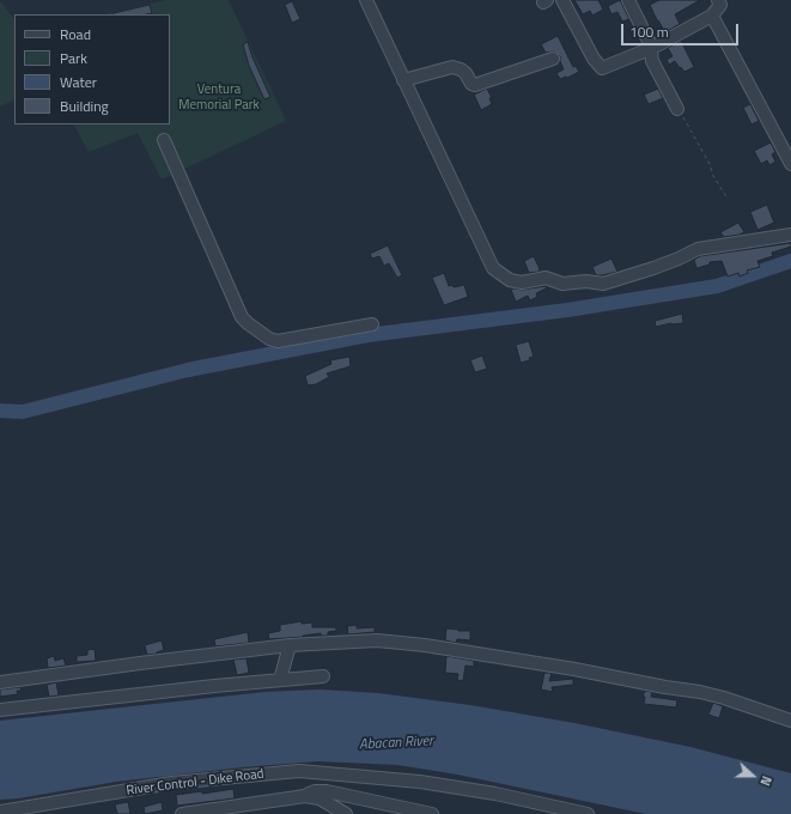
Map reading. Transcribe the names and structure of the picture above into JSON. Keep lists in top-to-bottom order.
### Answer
{
  "streets": {
    "street": ["River Control - Dike Road"]
  },
  "water": ["Abacan River"],
  "parks": ["Ventura Memorial Park"],
  "legend": [
    "Road",
    "Park",
    "Water",
    "Building"
  ],
  "scale_bar": "100 m",
  "north": "right"
}
